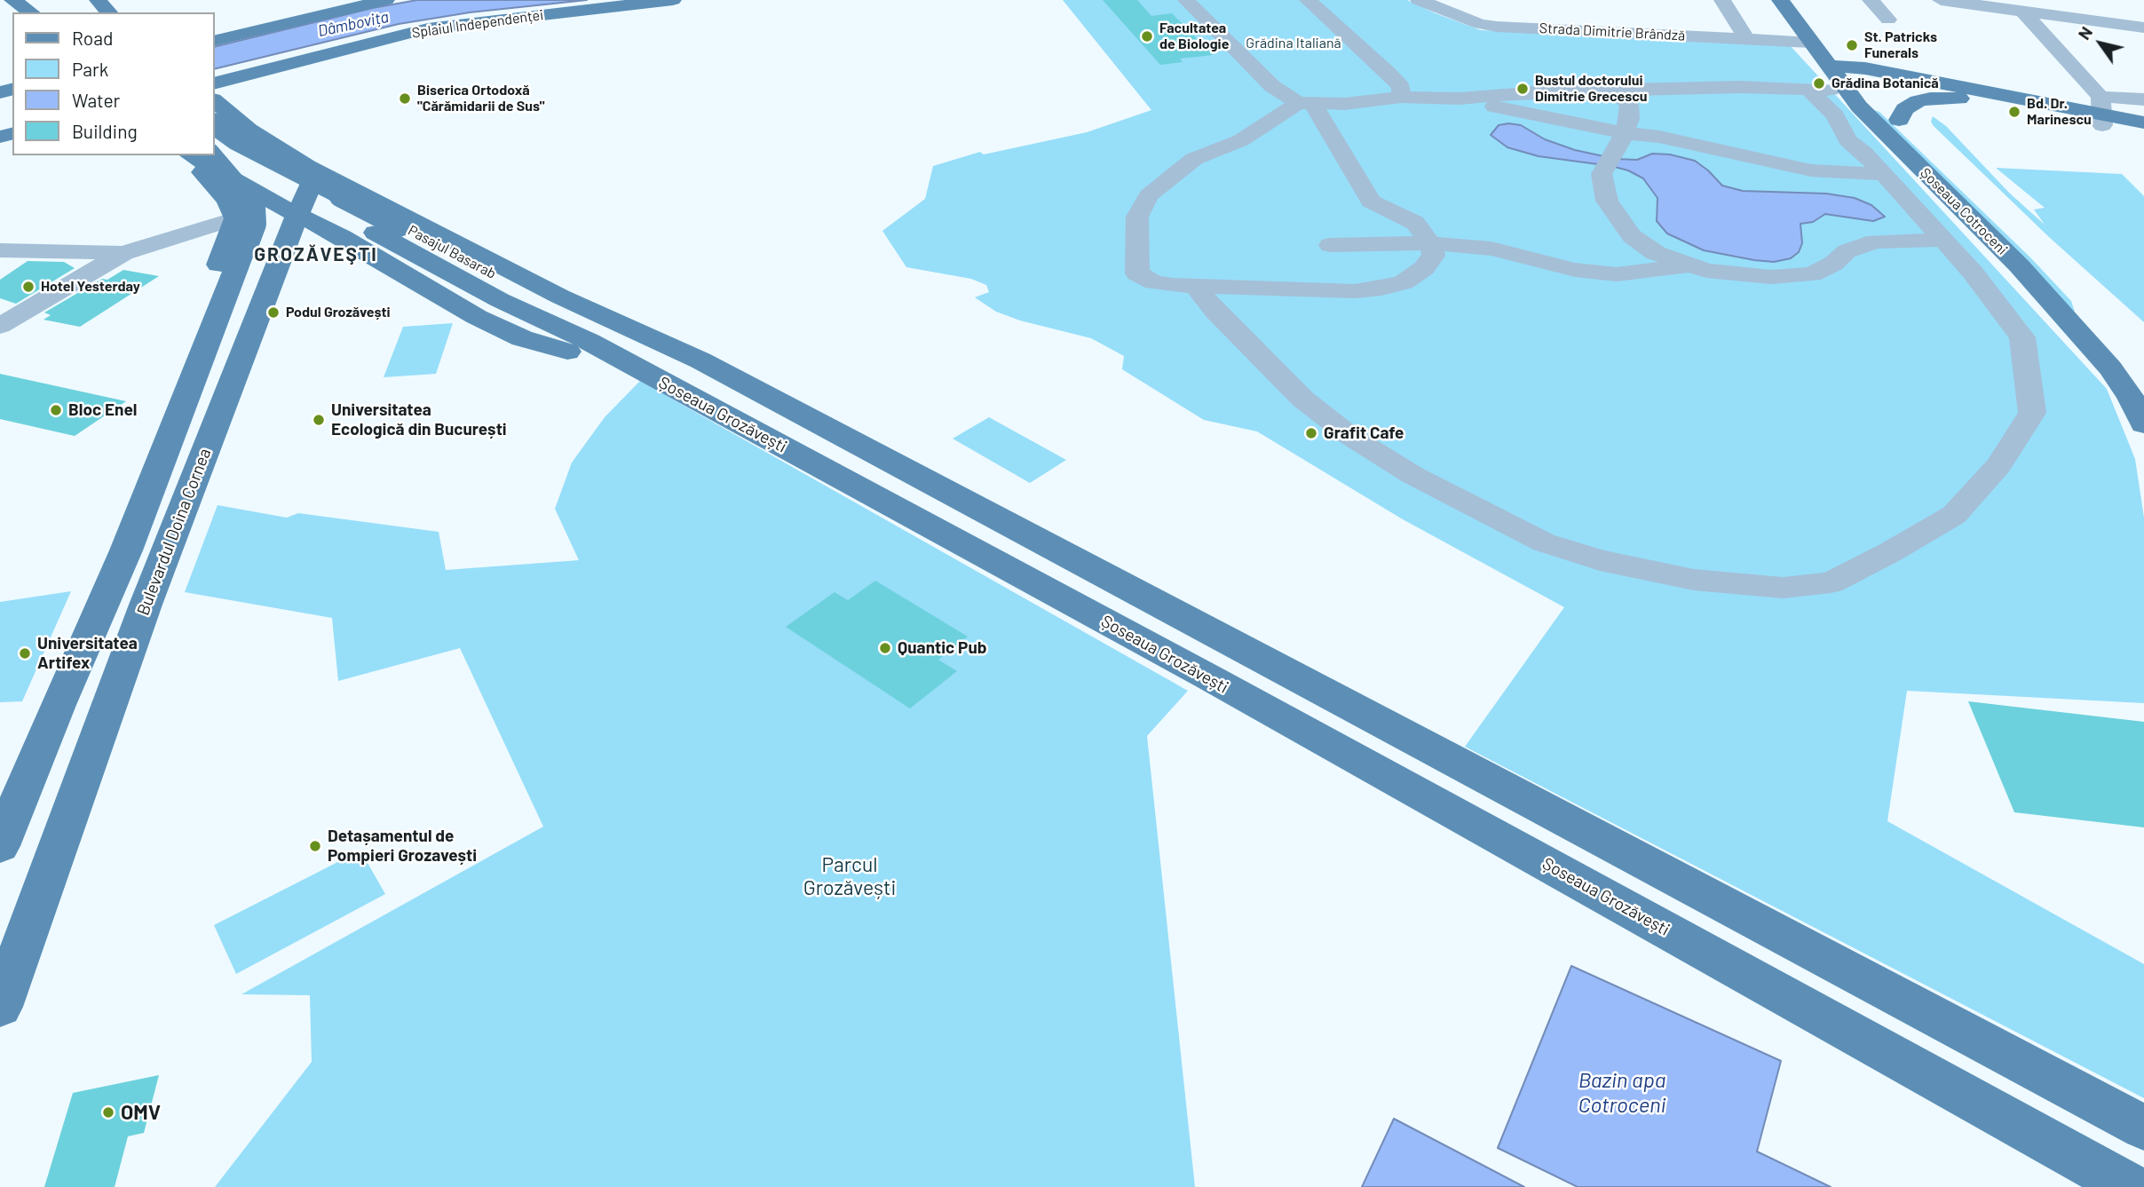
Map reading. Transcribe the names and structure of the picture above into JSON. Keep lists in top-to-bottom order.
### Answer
{
  "streets": {
    "main road": [
      "Splaiul Independenței",
      "Șoseaua Cotroceni",
      "Pasajul Basarab",
      "Șoseaua Grozăvești",
      "Bulevardul Doina Cornea"
    ],
    "street": ["Strada Dimitrie Brândză"]
  },
  "crossings": [
    ["Strada Dimitrie Brândză", "Șoseaua Cotroceni"],
    ["Pasajul Basarab", "Șoseaua Grozăvești"],
    ["Șoseaua Grozăvești", "Bulevardul Doina Cornea"]
  ],
  "districts": ["GROZĂVEŞTI"],
  "water": ["Dâmbovița", "Bazin apa Cotroceni"],
  "parks": ["Grădina Italiană", "Parcul Grozăvești"],
  "places": [
    "Facultatea de Biologie",
    "St. Patricks Funerals",
    "Grădina Botanică",
    "Bustul doctorului Dimitrie Grecescu",
    "Biserica Ortodoxă \"Cărămidarii de Sus\"",
    "Bd. Dr. Marinescu",
    "Hotel Yesterday",
    "Podul Grozăvești",
    "Bloc Enel",
    "Universitatea Ecologică din București",
    "Grafit Cafe",
    "Quantic Pub",
    "Universitatea Artifex",
    "Detașamentul de Pompieri Grozavești",
    "OMV"
  ],
  "legend": [
    "Road",
    "Park",
    "Water",
    "Building"
  ],
  "north": "top left"
}
